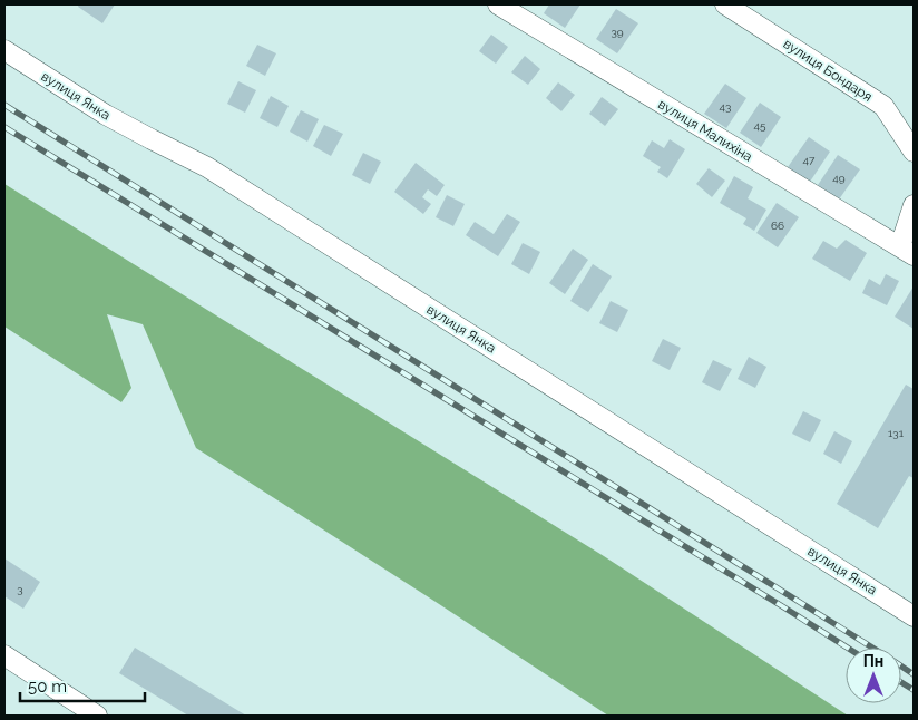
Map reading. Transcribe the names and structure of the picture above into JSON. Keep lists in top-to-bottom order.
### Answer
{
  "streets": {
    "street": ["вулиця Бондаря", "вулиця Янка", "вулиця Малихіна"]
  },
  "house_numbers": [
    "39",
    "43",
    "45",
    "47",
    "49",
    "66",
    "131",
    "3"
  ],
  "scale_bar": "50 m",
  "north": "top"
}
